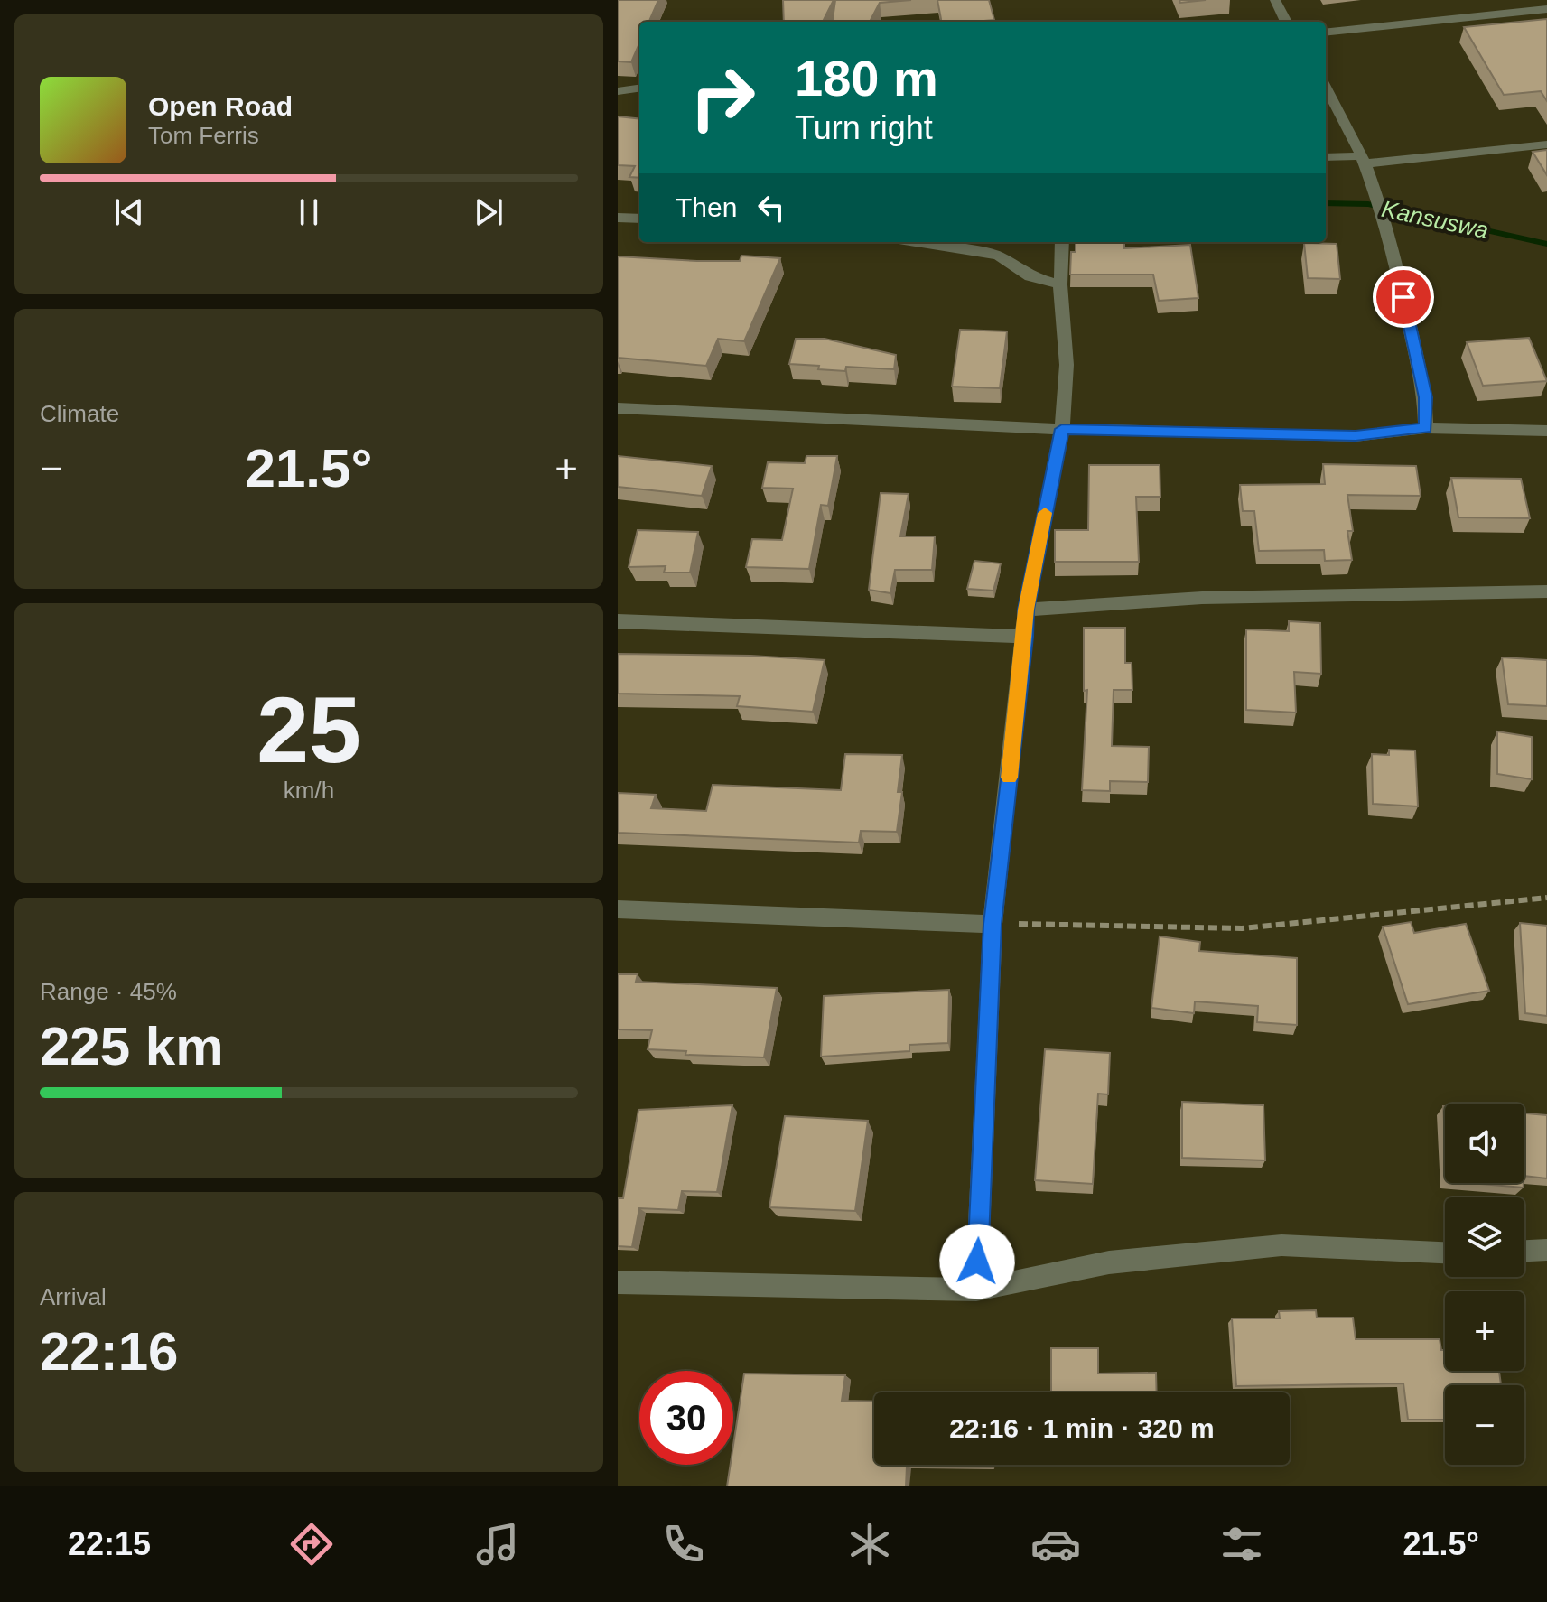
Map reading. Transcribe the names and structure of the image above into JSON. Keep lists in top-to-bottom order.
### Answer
{
  "water": ["Kansuswa"],
  "page": {
    "turn": ["180 m", "Turn right"],
    "song": ["Open Road", "Tom Ferris"],
    "then": "Then",
    "tile": [
      "Climate",
      ["25", "km/h"],
      ["Range · 45%", "225 km"],
      ["Arrival", "22:16"]
    ],
    "heat": ["−", "21.5°", "+"],
    "map_buttons": ["+", "−"],
    "limit": "30",
    "trip": "22:16 · 1 min · 320 m",
    "tabs": ["22:15", "21.5°"]
  }
}
